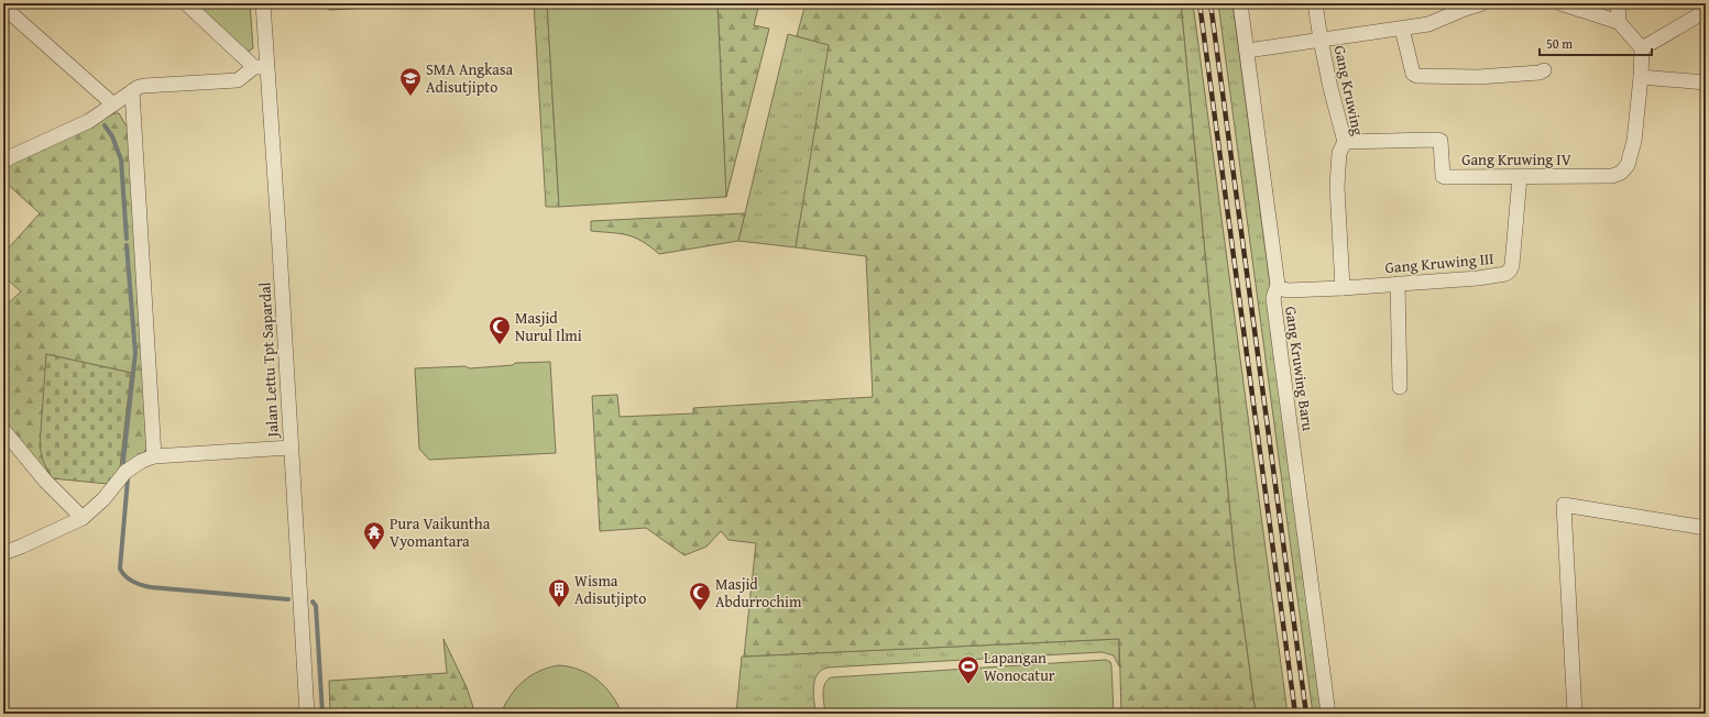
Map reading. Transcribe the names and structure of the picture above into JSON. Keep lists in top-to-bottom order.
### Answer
{
  "streets": {
    "street": [
      "Gang Kruwing",
      "Gang Kruwing IV",
      "Gang Kruwing III",
      "Jalan Lettu Tpt Sapardal",
      "Gang Kruwing Baru"
    ]
  },
  "crossings": [
    ["Gang Kruwing", "Gang Kruwing IV"],
    ["Gang Kruwing", "Gang Kruwing III"],
    ["Gang Kruwing IV", "Gang Kruwing III"],
    ["Gang Kruwing III", "Gang Kruwing Baru"]
  ],
  "places": {
    "school or university": ["SMA Angkasa Adisutjipto"],
    "mosque": ["Masjid Nurul Ilmi", "Masjid Abdurrochim"],
    "temple": ["Pura Vaikuntha Vyomantara"],
    "building": ["Wisma Adisutjipto"],
    "sports": ["Lapangan Wonocatur"]
  },
  "scale_bar": "50 m"
}
